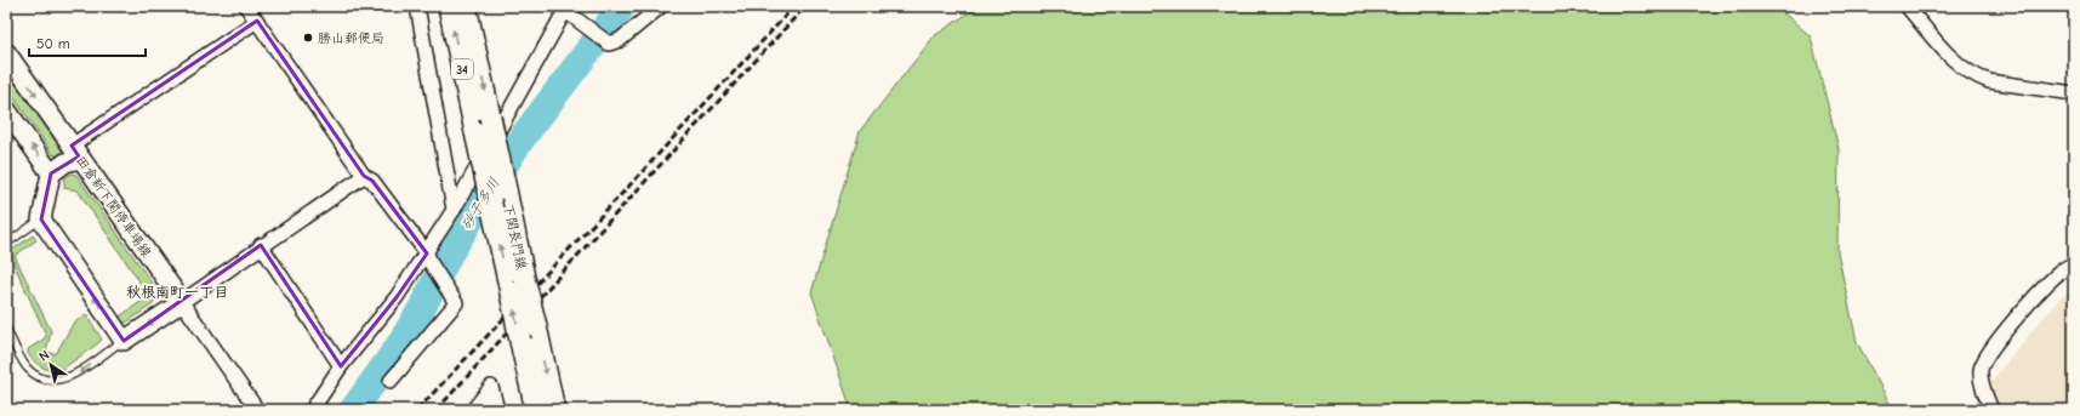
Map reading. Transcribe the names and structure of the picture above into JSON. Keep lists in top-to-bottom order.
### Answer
{
  "streets": {
    "main road": ["34", "田倉新下関停車場線", "下関長門線"]
  },
  "districts": ["秋根南町一丁目"],
  "water": ["砂子多川"],
  "places": ["勝山郵便局"],
  "scale_bar": "50 m",
  "north": "top left"
}
